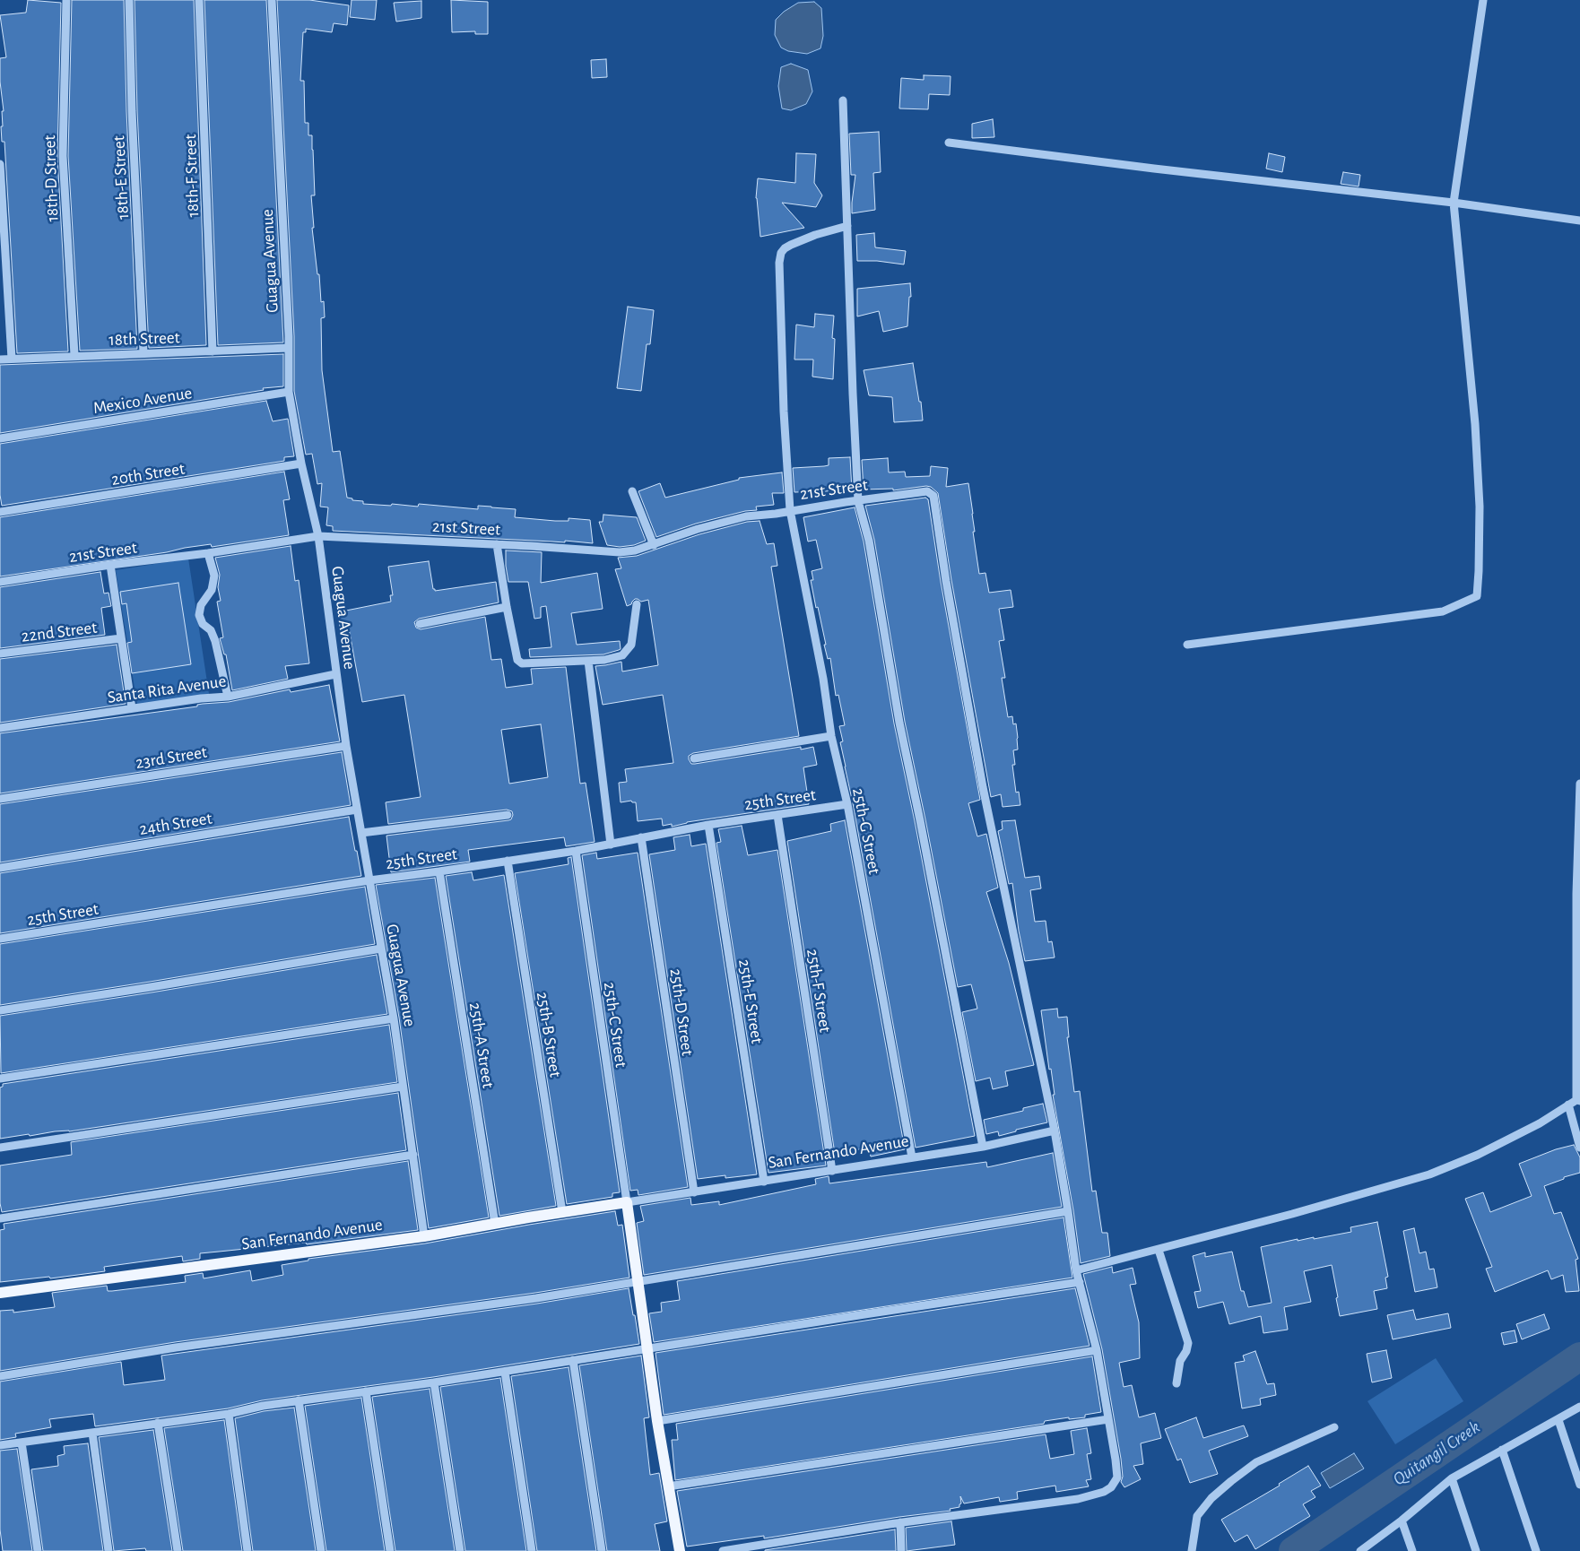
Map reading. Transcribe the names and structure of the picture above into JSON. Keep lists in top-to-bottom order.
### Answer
{
  "streets": {
    "main road": ["San Fernando Avenue"],
    "street": [
      "18th-F Street",
      "18th-E Street",
      "18th-D Street",
      "Guagua Avenue",
      "18th Street",
      "Mexico Avenue",
      "20th Street",
      "21st Street",
      "22nd Street",
      "Santa Rita Avenue",
      "23rd Street",
      "25th Street",
      "24th Street",
      "25th-G Street",
      "25th-F Street",
      "25th-E Street",
      "25th-D Street",
      "25th-C Street",
      "25th-B Street",
      "25th-A Street"
    ]
  },
  "crossings": [
    ["18th-F Street", "18th Street"],
    ["18th-E Street", "18th Street"],
    ["18th-D Street", "18th Street"],
    ["Guagua Avenue", "18th Street"],
    ["Guagua Avenue", "Mexico Avenue"],
    ["Guagua Avenue", "20th Street"],
    ["Guagua Avenue", "21st Street"],
    ["Guagua Avenue", "Santa Rita Avenue"],
    ["Guagua Avenue", "23rd Street"],
    ["Guagua Avenue", "25th Street"],
    ["Guagua Avenue", "24th Street"],
    ["Guagua Avenue", "San Fernando Avenue"],
    ["21st Street", "25th-G Street"],
    ["21st Street", "San Fernando Avenue"],
    ["25th Street", "25th-G Street"],
    ["25th Street", "25th-F Street"],
    ["25th Street", "25th-E Street"],
    ["25th Street", "25th-D Street"],
    ["25th Street", "25th-C Street"],
    ["25th Street", "25th-B Street"],
    ["25th Street", "25th-A Street"],
    ["25th-G Street", "San Fernando Avenue"],
    ["25th-F Street", "San Fernando Avenue"],
    ["25th-E Street", "San Fernando Avenue"],
    ["25th-D Street", "San Fernando Avenue"],
    ["25th-C Street", "San Fernando Avenue"],
    ["25th-B Street", "San Fernando Avenue"],
    ["25th-A Street", "San Fernando Avenue"]
  ],
  "water": ["Quitangil Creek"]
}
